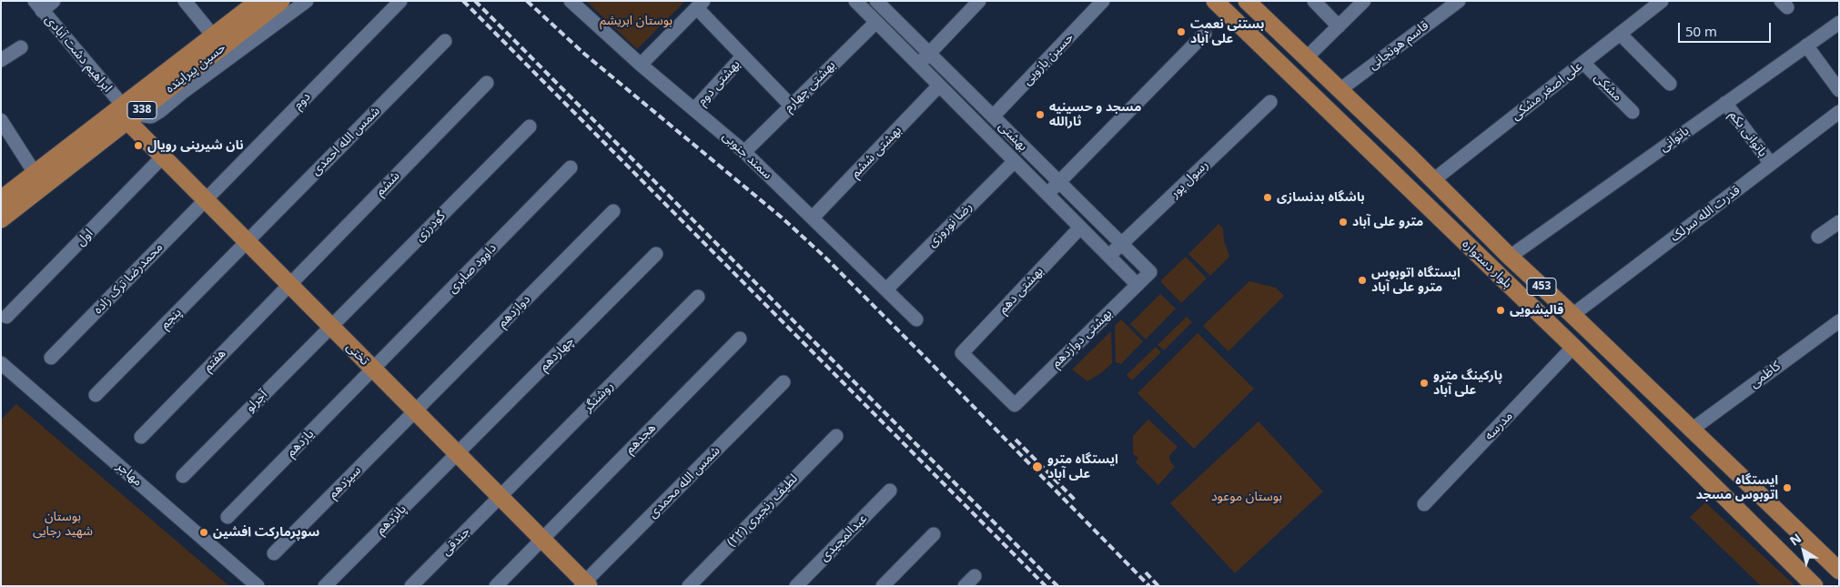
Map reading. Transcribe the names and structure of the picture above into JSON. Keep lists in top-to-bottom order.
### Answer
{
  "streets": {
    "main road": [
      "حسین پیراینده",
      "338",
      "بلوار دستواره",
      "453",
      "تختی"
    ],
    "street": [
      "قاسم هونجانی",
      "ابراهیم دشت آبادی",
      "حسین بازویی",
      "بهشتی دوم",
      "بهشتی چهارم",
      "مشکی",
      "علی اصغر مشکی",
      "دوم",
      "باتوانی یکم",
      "بهشتی",
      "باتوانی",
      "شمس الله احمدی",
      "بهشتی ششم",
      "سمند جنوبی",
      "رسول پور",
      "ششم",
      "قدرت الله سرلک",
      "رضا نوروزی",
      "گودرزی",
      "اول",
      "داوود صابری",
      "محمدرضا ترک زاده",
      "بهشتی دهم",
      "دوازدهم",
      "پنجم",
      "بهشتی دوازدهم",
      "چهاردهم",
      "هفتم",
      "کاظمی",
      "روشنگر",
      "آجرلو",
      "مدرسه",
      "هجدهم",
      "یازدهم",
      "مهاجر",
      "سیزدهم",
      "شمس الله محمدی",
      "لطیف رنجبری (۲۲)",
      "پانزدهم",
      "عبدالمجیدی",
      "جندقی"
    ]
  },
  "crossings": [
    ["قاسم هونجانی", "بلوار دستواره"],
    ["ابراهیم دشت آبادی", "حسین پیراینده"],
    ["ابراهیم دشت آبادی", "تختی"],
    ["حسین بازویی", "بهشتی"],
    ["حسین پیراینده", "تختی"],
    ["بهشتی دوم", "بهشتی چهارم"],
    ["بهشتی دوم", "سمند جنوبی"],
    ["بهشتی چهارم", "سمند جنوبی"],
    ["مشکی", "علی اصغر مشکی"],
    ["علی اصغر مشکی", "بلوار دستواره"],
    ["دوم", "محمدرضا ترک زاده"],
    ["دوم", "تختی"],
    ["باتوانی یکم", "باتوانی"],
    ["باتوانی یکم", "قدرت الله سرلک"],
    ["بهشتی", "رسول پور"],
    ["بهشتی", "بهشتی دوازدهم"],
    ["باتوانی", "بلوار دستواره"],
    ["شمس الله احمدی", "پنجم"],
    ["شمس الله احمدی", "تختی"],
    ["بهشتی ششم", "سمند جنوبی"],
    ["سمند جنوبی", "رضا نوروزی"],
    ["ششم", "تختی"],
    ["ششم", "هفتم"],
    ["قدرت الله سرلک", "بلوار دستواره"],
    ["گودرزی", "تختی"],
    ["گودرزی", "آجرلو"],
    ["اول", "تختی"],
    ["بلوار دستواره", "کاظمی"],
    ["بلوار دستواره", "مدرسه"],
    ["داوود صابری", "تختی"],
    ["داوود صابری", "یازدهم"],
    ["محمدرضا ترک زاده", "تختی"],
    ["بهشتی دهم", "بهشتی دوازدهم"],
    ["دوازدهم", "تختی"],
    ["دوازدهم", "سیزدهم"],
    ["پنجم", "تختی"],
    ["تختی", "چهاردهم"],
    ["تختی", "هفتم"],
    ["تختی", "روشنگر"],
    ["تختی", "آجرلو"],
    ["تختی", "هجدهم"],
    ["تختی", "یازدهم"],
    ["تختی", "سیزدهم"],
    ["تختی", "شمس الله محمدی"],
    ["تختی", "پانزدهم"],
    ["تختی", "جندقی"],
    ["چهاردهم", "پانزدهم"],
    ["روشنگر", "جندقی"]
  ],
  "parks": ["بوستان ابریشم", "بوستان موعود", "بوستان شهید رجایی"],
  "places": [
    "بستنی نعمت علی آباد",
    "مسجد و حسینیه ثارالله",
    "نان شیرینی رویال",
    "باشگاه بدنسازی",
    "مترو علی آباد",
    "ایستگاه اتوبوس مترو علی آباد",
    "قالیشویی",
    "پارکینگ مترو علی آباد",
    "ایستگاه مترو علی آباد",
    "ایستگاه اتوبوس مسجد",
    "سوپرمارکت افشین"
  ],
  "scale_bar": "50 m",
  "north": "top left"
}
